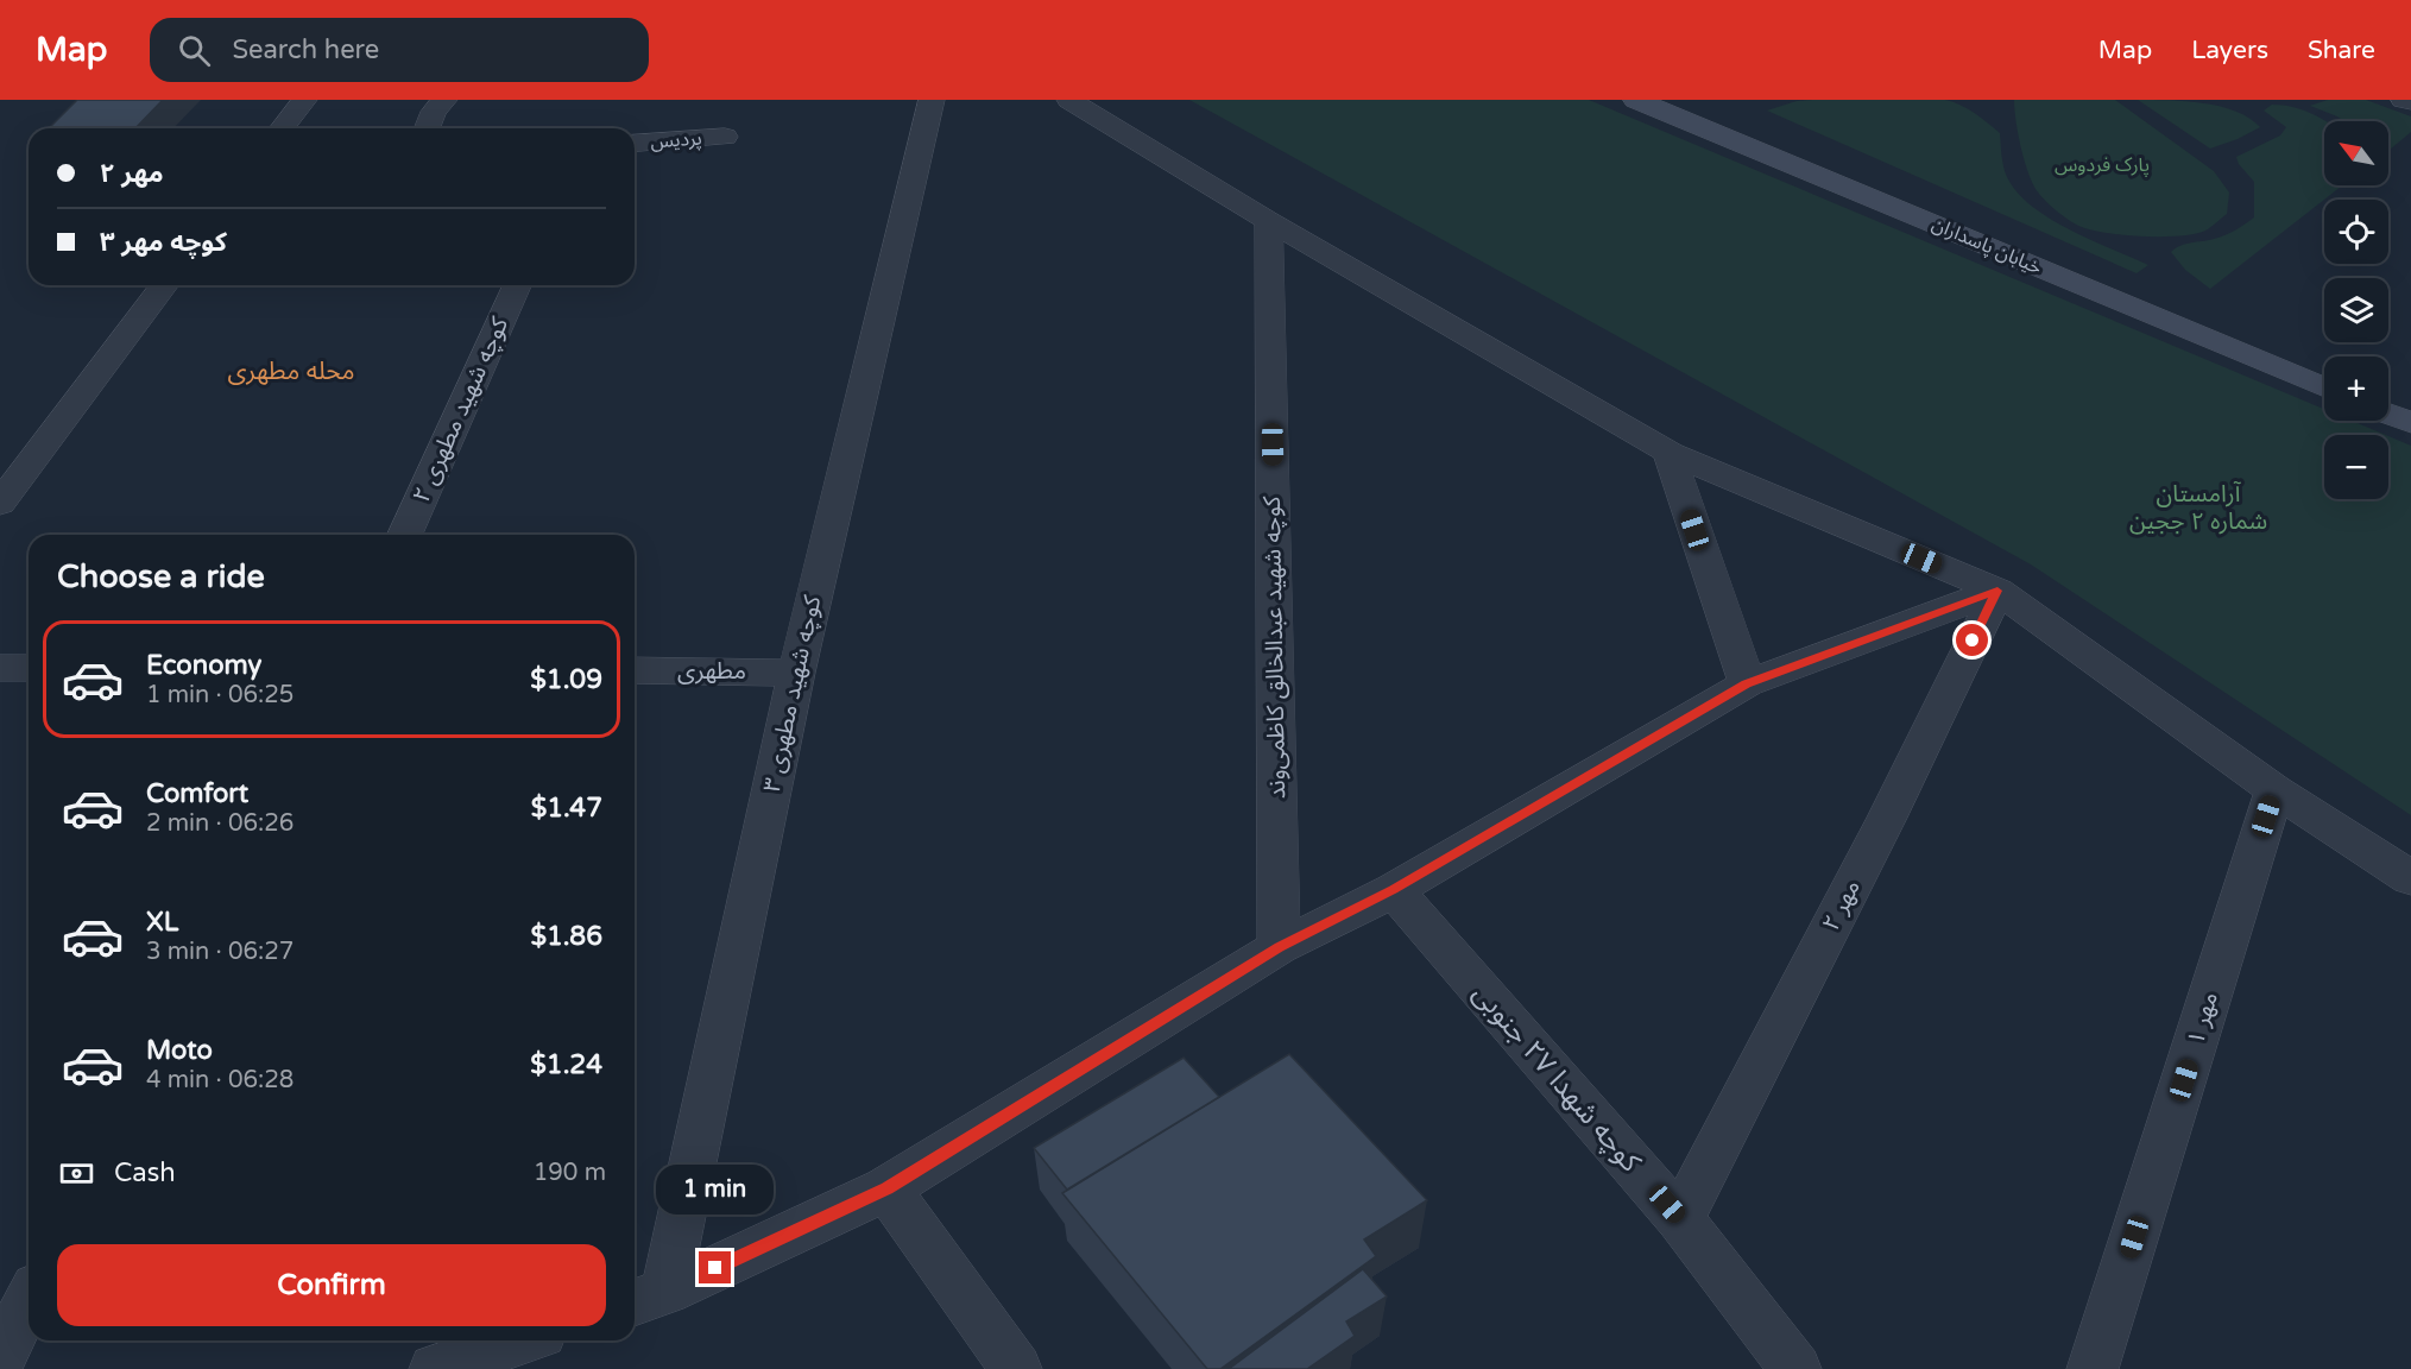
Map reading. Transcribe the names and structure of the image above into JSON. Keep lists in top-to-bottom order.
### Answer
{
  "streets": {
    "main road": ["خیابان پاسداران"],
    "street": [
      "پردیس",
      "کوچه شهید مطهری ۲",
      "کوچه شهید عبدالخالق کاظمی‌وند",
      "مطهری",
      "کوچه شهید مطهری ۳",
      "مهر ۲",
      "مهر ۱",
      "کوچه شهدا ۲۷ جنوبی"
    ]
  },
  "crossings": [
    ["مطهری", "کوچه شهید مطهری ۳"],
    ["مهر ۲", "کوچه شهدا ۲۷ جنوبی"]
  ],
  "districts": ["محله مطهری"],
  "parks": ["پارک فردوس", "آرامستان شماره ۲ ججین"],
  "north": "top left",
  "page": {
    "header": "Map",
    "search": "Search here",
    "nav": ["Map", "Layers", "Share"],
    "map_buttons": ["+", "−"],
    "banner": ["مهر ۲", "کوچه مهر ۳"],
    "heading": "Choose a ride",
    "list": [
      {
        "name": "Economy",
        "note": "1 min · 06:25",
        "value": "$1.09"
      },
      {
        "name": "Comfort",
        "note": "2 min · 06:26",
        "value": "$1.47"
      },
      {
        "name": "XL",
        "note": "3 min · 06:27",
        "value": "$1.86"
      },
      {
        "name": "Moto",
        "note": "4 min · 06:28",
        "value": "$1.24"
      }
    ],
    "pay": ["Cash", "190 m"],
    "bubble": "1 min",
    "buttons": "Confirm"
  }
}
